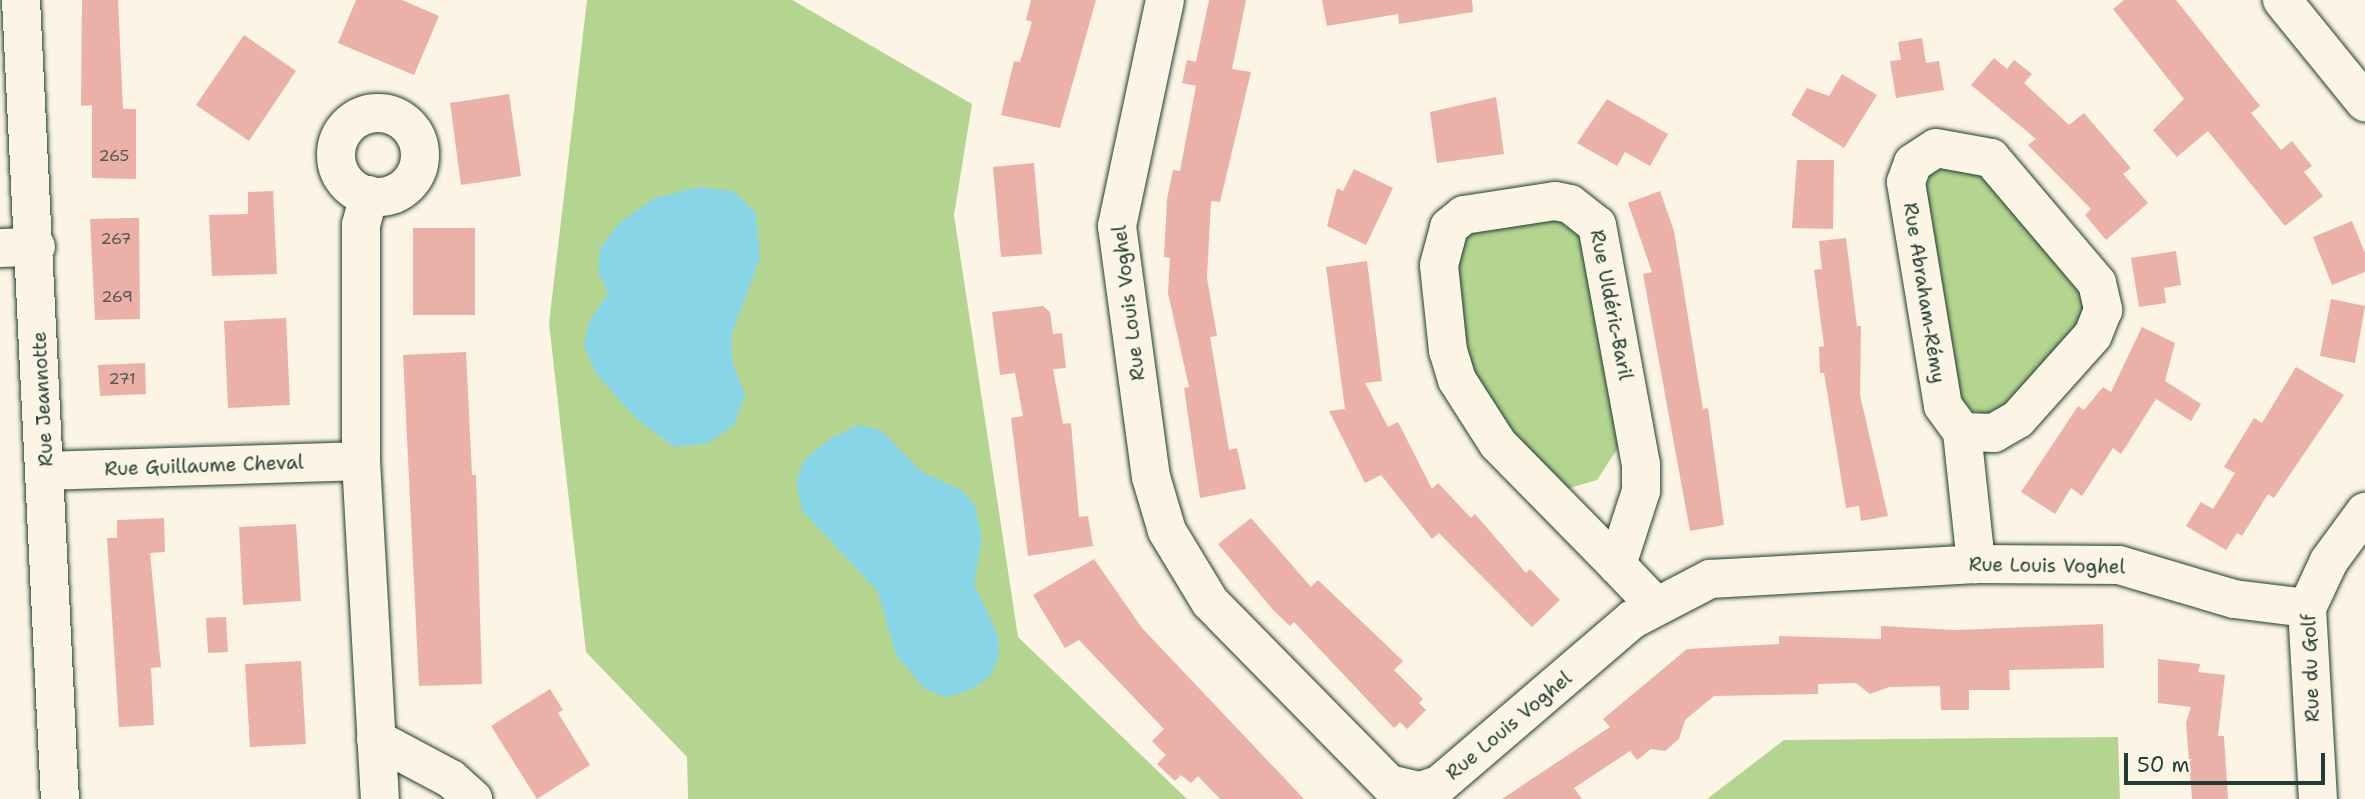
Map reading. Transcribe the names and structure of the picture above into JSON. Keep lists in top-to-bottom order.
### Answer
{
  "streets": {
    "street": [
      "Rue Abraham-Rémy",
      "Rue Louis Voghel",
      "Rue Uldéric-Baril",
      "Rue Jeannotte",
      "Rue Guillaume Cheval",
      "Rue du Golf"
    ]
  },
  "crossings": [
    ["Rue Abraham-Rémy", "Rue Louis Voghel"],
    ["Rue Louis Voghel", "Rue Uldéric-Baril"],
    ["Rue Louis Voghel", "Rue du Golf"],
    ["Rue Jeannotte", "Rue Guillaume Cheval"]
  ],
  "house_numbers": [
    "265",
    "267",
    "269",
    "271"
  ],
  "scale_bar": "50 m"
}
